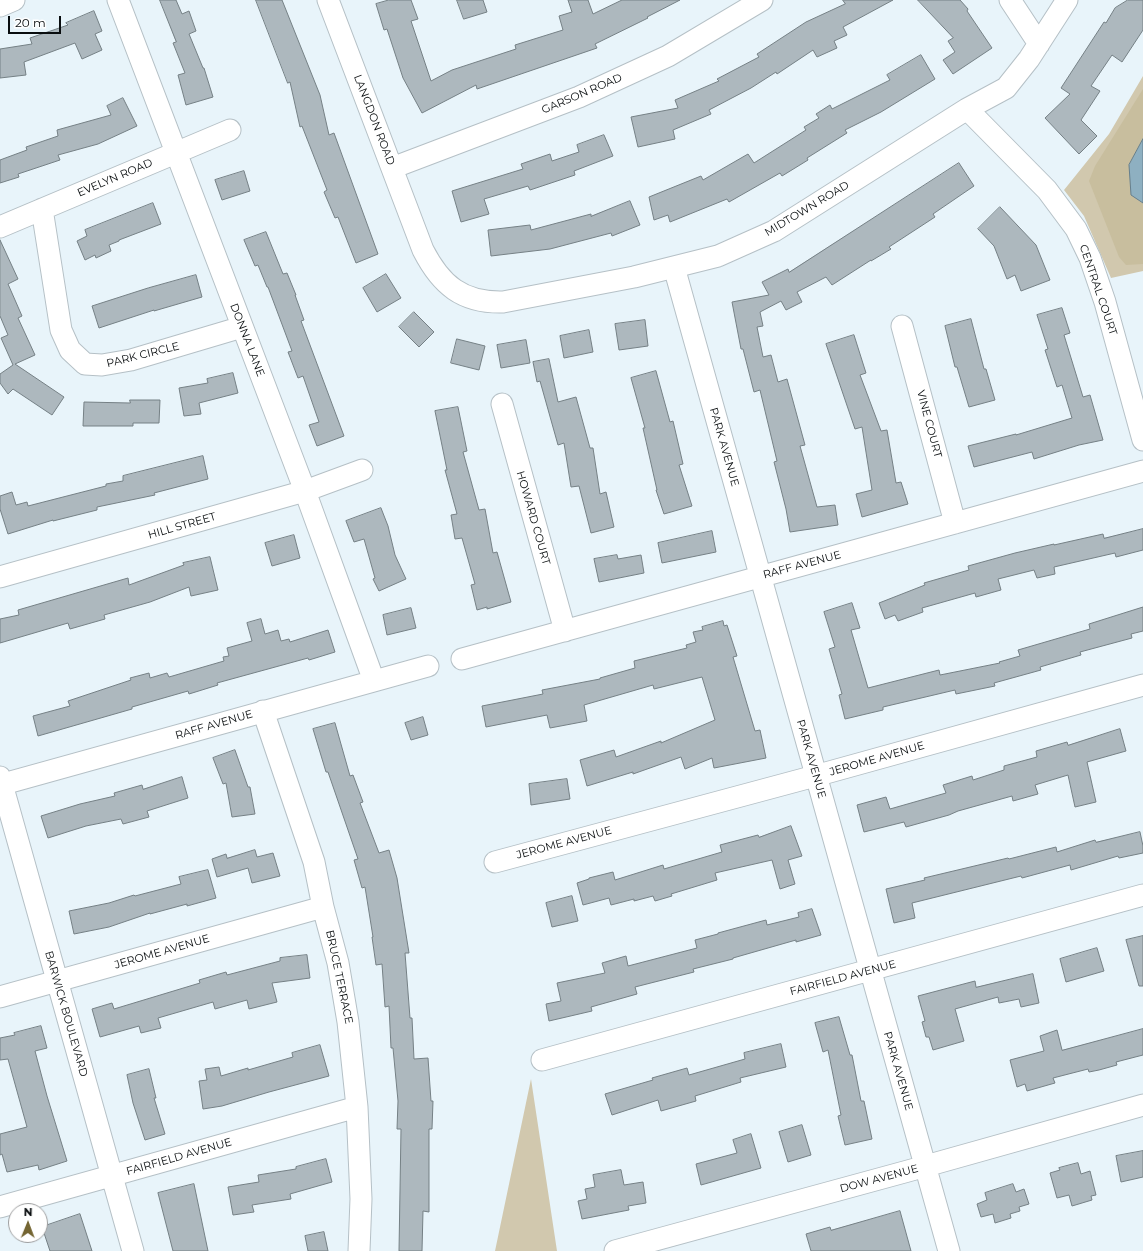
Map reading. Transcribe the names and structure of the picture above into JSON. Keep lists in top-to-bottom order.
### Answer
{
  "streets": {
    "street": [
      "GARSON ROAD",
      "LANGDON ROAD",
      "EVELYN ROAD",
      "MIDTOWN ROAD",
      "CENTRAL COURT",
      "DONNA LANE",
      "PARK CIRCLE",
      "VINE COURT",
      "PARK AVENUE",
      "HOWARD COURT",
      "HILL STREET",
      "RAFF AVENUE",
      "JEROME AVENUE",
      "BRUCE TERRACE",
      "FAIRFIELD AVENUE",
      "BARWICK BOULEVARD",
      "DOW AVENUE"
    ]
  },
  "crossings": [
    ["GARSON ROAD", "LANGDON ROAD"],
    ["LANGDON ROAD", "MIDTOWN ROAD"],
    ["EVELYN ROAD", "DONNA LANE"],
    ["EVELYN ROAD", "PARK CIRCLE"],
    ["MIDTOWN ROAD", "CENTRAL COURT"],
    ["MIDTOWN ROAD", "PARK AVENUE"],
    ["DONNA LANE", "PARK CIRCLE"],
    ["DONNA LANE", "HILL STREET"],
    ["DONNA LANE", "RAFF AVENUE"],
    ["VINE COURT", "RAFF AVENUE"],
    ["PARK AVENUE", "RAFF AVENUE"],
    ["PARK AVENUE", "JEROME AVENUE"],
    ["PARK AVENUE", "FAIRFIELD AVENUE"],
    ["PARK AVENUE", "DOW AVENUE"],
    ["HOWARD COURT", "RAFF AVENUE"],
    ["RAFF AVENUE", "BRUCE TERRACE"],
    ["RAFF AVENUE", "BARWICK BOULEVARD"],
    ["JEROME AVENUE", "BRUCE TERRACE"],
    ["JEROME AVENUE", "BARWICK BOULEVARD"],
    ["BRUCE TERRACE", "FAIRFIELD AVENUE"],
    ["FAIRFIELD AVENUE", "BARWICK BOULEVARD"]
  ],
  "scale_bar": "20 m",
  "north": "top"
}
